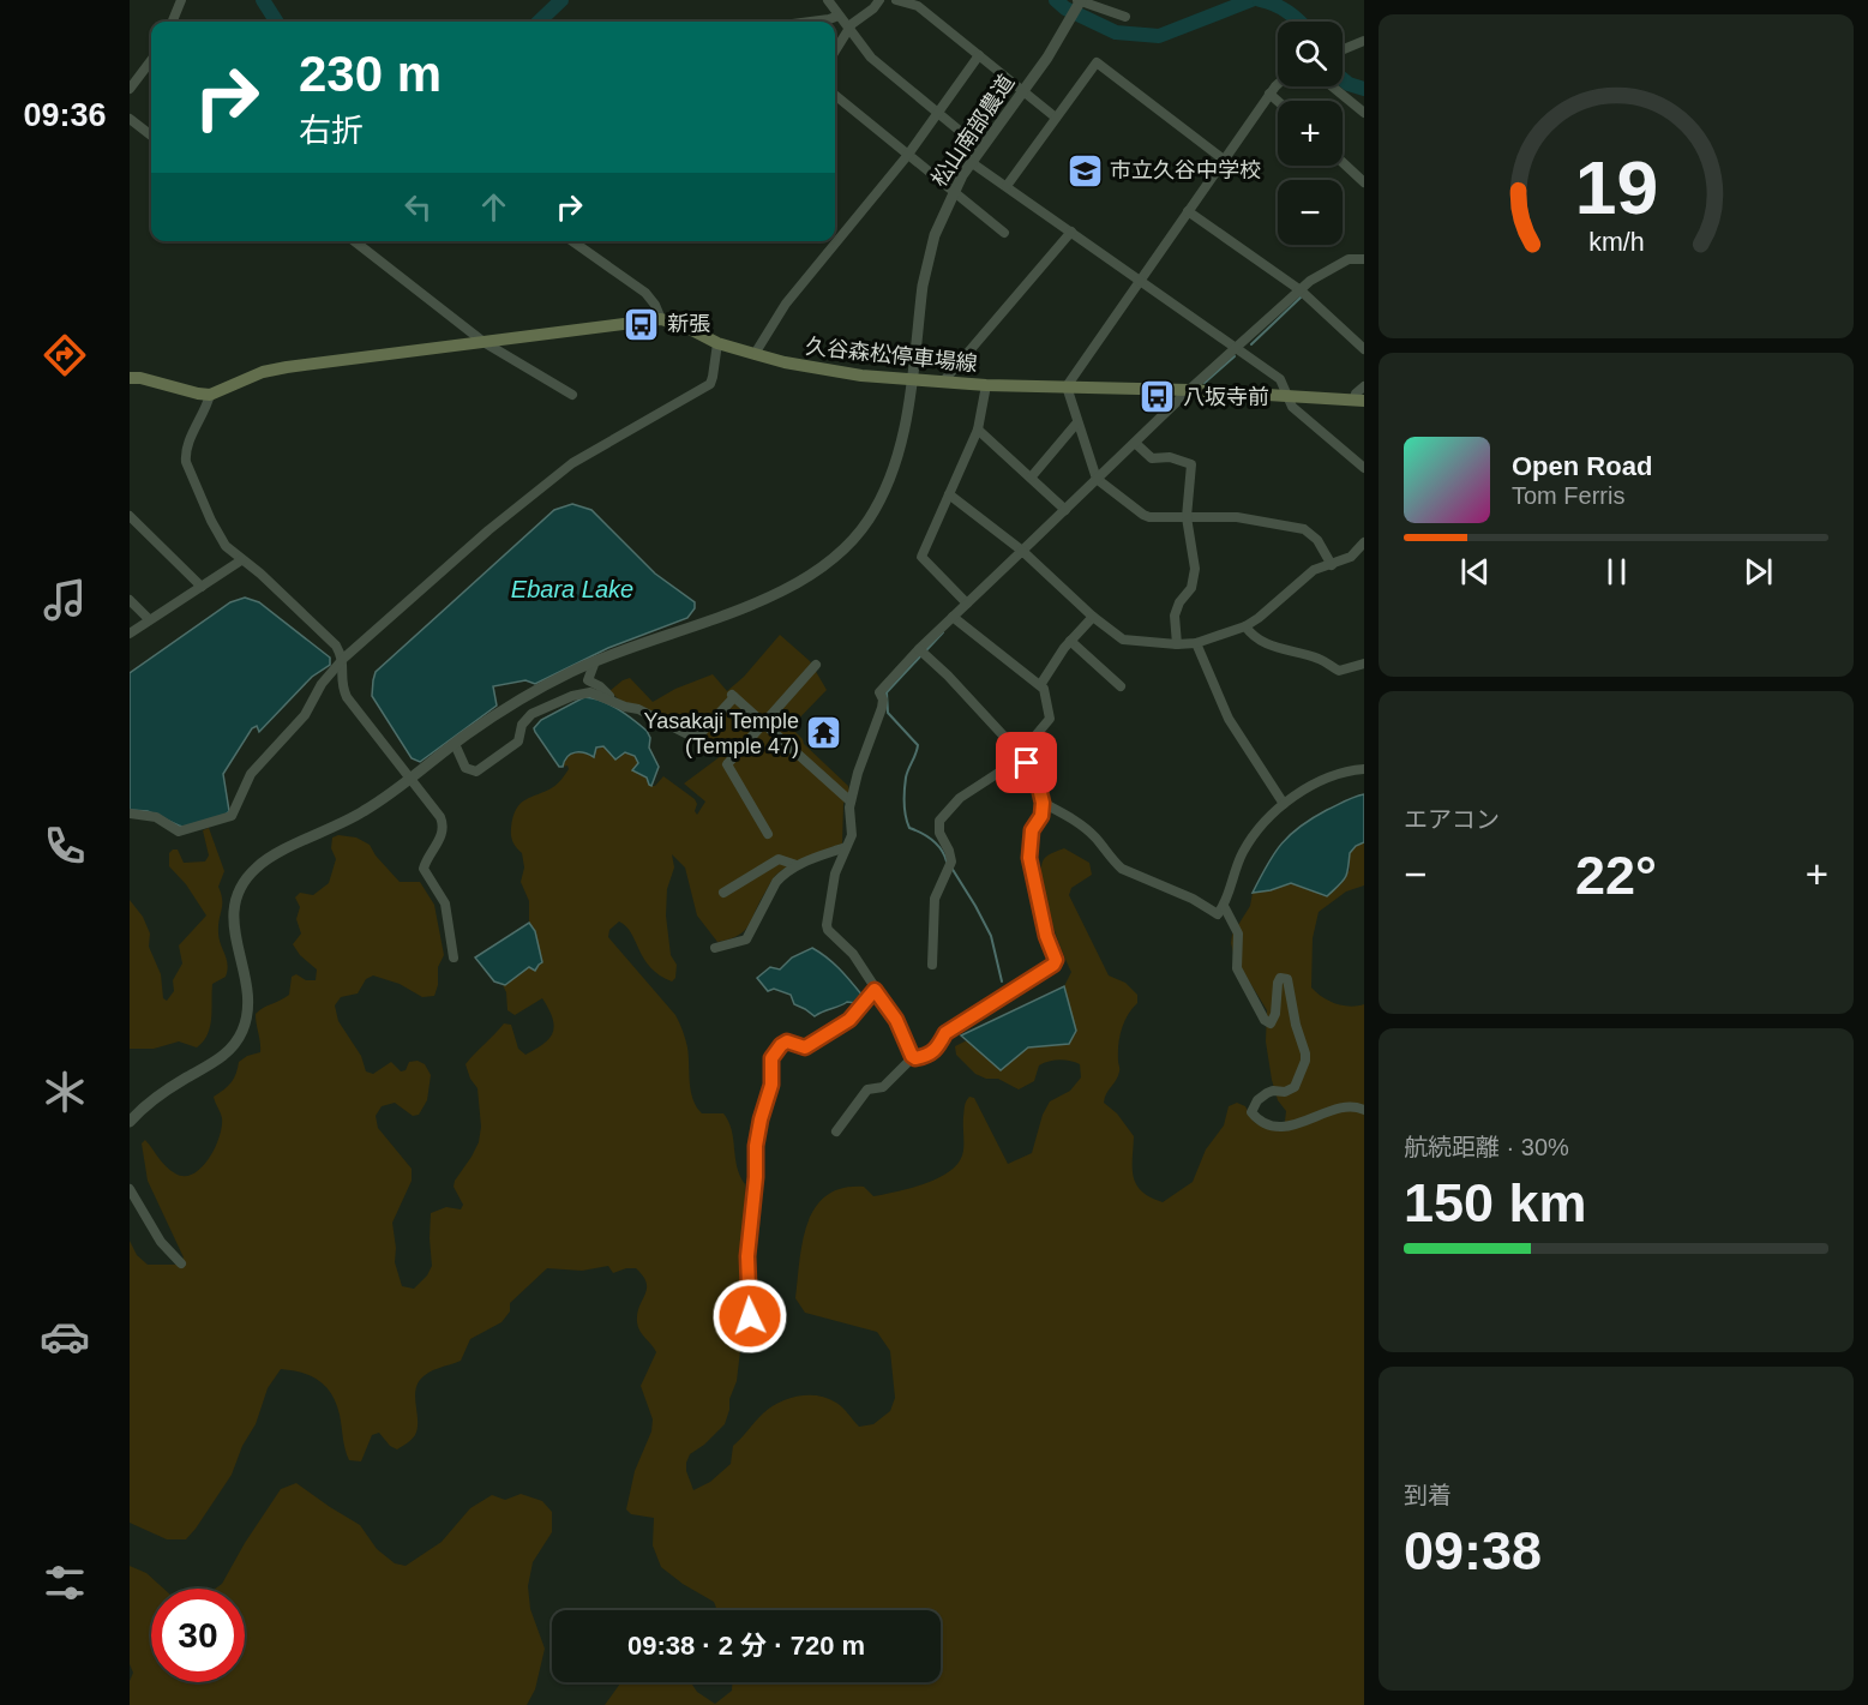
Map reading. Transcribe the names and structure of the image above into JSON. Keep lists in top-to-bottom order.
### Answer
{
  "streets": {
    "main road": ["久谷森松停車場線"],
    "street": ["松山南部農道"]
  },
  "crossings": [
    ["松山南部農道", "久谷森松停車場線"]
  ],
  "water": ["Ebara Lake"],
  "places": {
    "school or university": ["市立久谷中学校"],
    "bus stop": ["新張", "八坂寺前"],
    "temple": ["Yasakaji Temple (Temple 47)"]
  },
  "page": {
    "tabs": "09:36",
    "map_buttons": ["+", "−"],
    "turn": ["230 m", "右折"],
    "song": ["Open Road", "Tom Ferris"],
    "tile": [
      "エアコン",
      ["航続距離 · 30%", "150 km"],
      ["到着", "09:38"]
    ],
    "heat": ["−", "22°", "+"],
    "limit": "30",
    "trip": "09:38 · 2 分 · 720 m",
    "gauge": ["19", "km/h"]
  }
}
